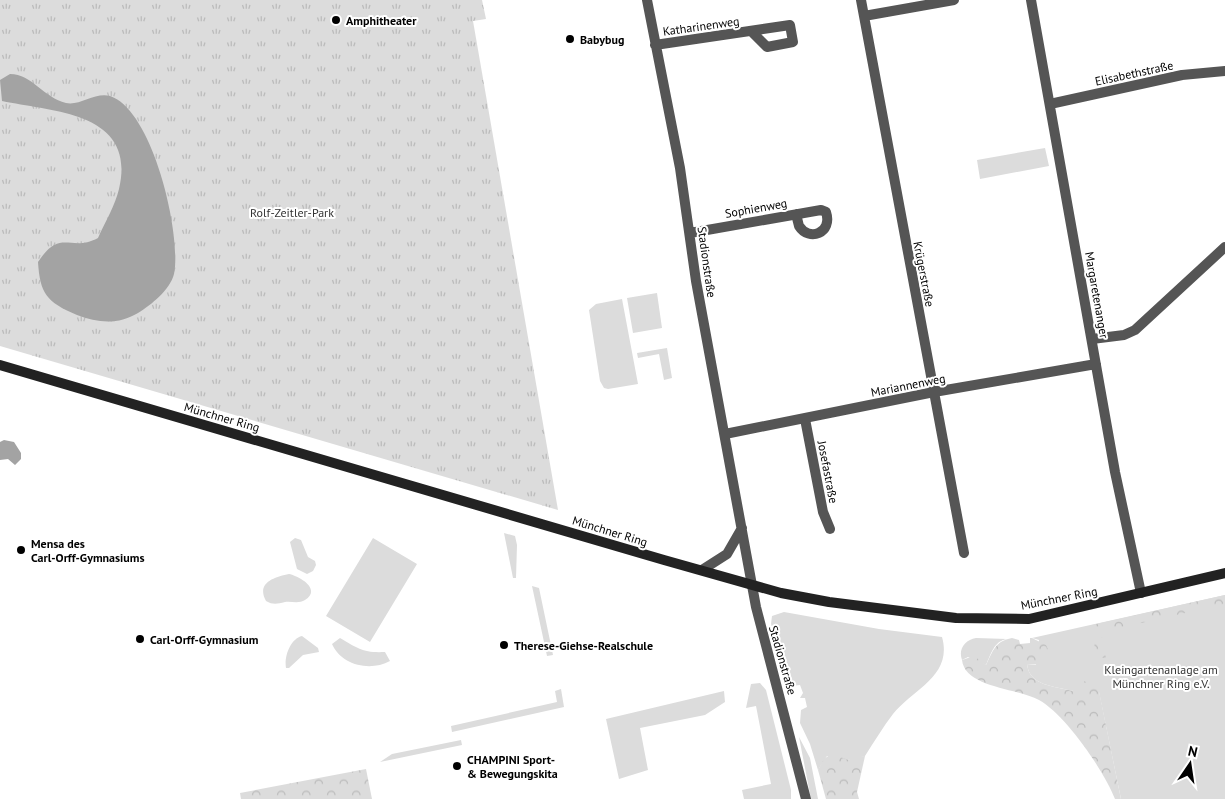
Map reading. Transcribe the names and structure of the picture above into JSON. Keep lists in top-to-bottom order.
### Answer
{
  "streets": {
    "main road": ["Münchner Ring"],
    "street": [
      "Katharinenweg",
      "Elisabethstraße",
      "Sophienweg",
      "Stadionstraße",
      "Krügerstraße",
      "Margaretenanger",
      "Mariannenweg",
      "Josefastraße"
    ]
  },
  "crossings": [
    ["Katharinenweg", "Stadionstraße"],
    ["Elisabethstraße", "Margaretenanger"],
    ["Sophienweg", "Stadionstraße"],
    ["Stadionstraße", "Mariannenweg"],
    ["Stadionstraße", "Münchner Ring"],
    ["Krügerstraße", "Mariannenweg"],
    ["Margaretenanger", "Mariannenweg"],
    ["Margaretenanger", "Münchner Ring"],
    ["Mariannenweg", "Josefastraße"]
  ],
  "parks": ["Rolf-Zeitler-Park", "Kleingartenanlage am Münchner Ring e.V."],
  "places": [
    "Amphitheater",
    "Babybug",
    "Mensa des Carl-Orff-Gymnasiums",
    "Carl-Orff-Gymnasium",
    "Therese-Giehse-Realschule",
    "CHAMPINI Sport- & Bewegungskita"
  ],
  "north": "top"
}
